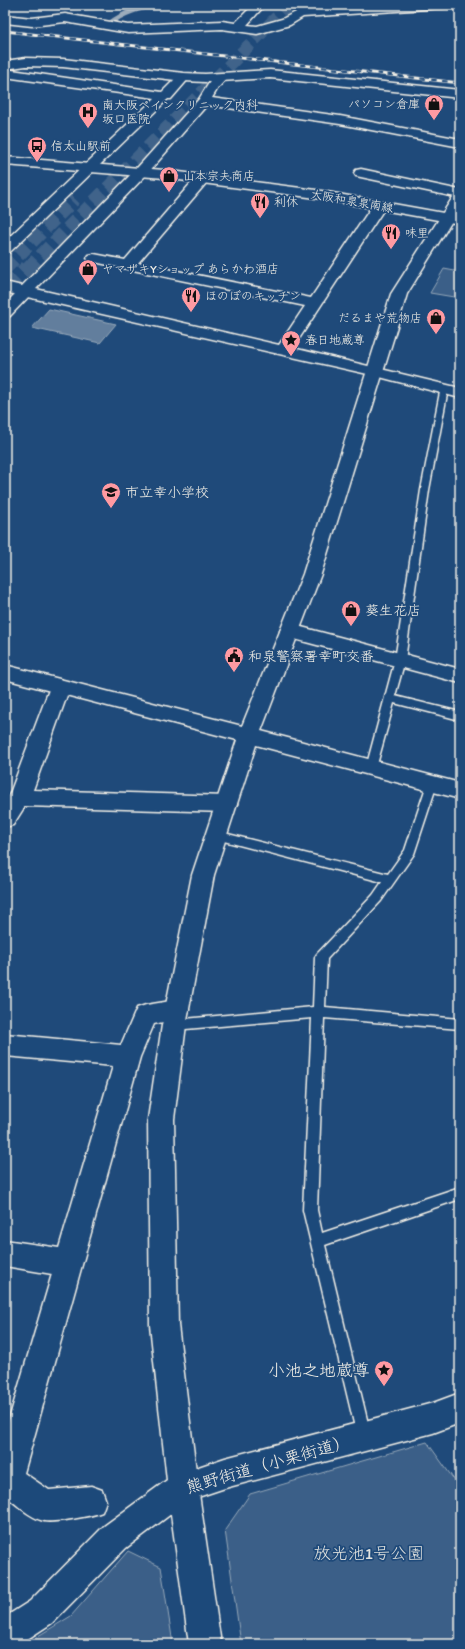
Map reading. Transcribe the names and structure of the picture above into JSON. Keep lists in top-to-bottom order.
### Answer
{
  "streets": {
    "street": ["大阪和泉泉南線", "熊野街道（小栗街道）"]
  },
  "parks": ["放光池1号公園"],
  "places": {
    "shop": [
      "パソコン倉庫",
      "山本宗夫商店",
      "ヤマザキYショップ あらかわ酒店",
      "だるまや荒物店",
      "葵生花店"
    ],
    "hospital": ["南大阪ペインクリニック内科 坂口医院"],
    "bus stop": ["信太山駅前"],
    "restaurant": ["利休", "味里", "ほのぼのキッチン"],
    "place": ["春日地蔵尊", "小池之地蔵尊"],
    "school or university": ["市立幸小学校"],
    "public building": ["和泉警察署幸町交番"]
  }
}
